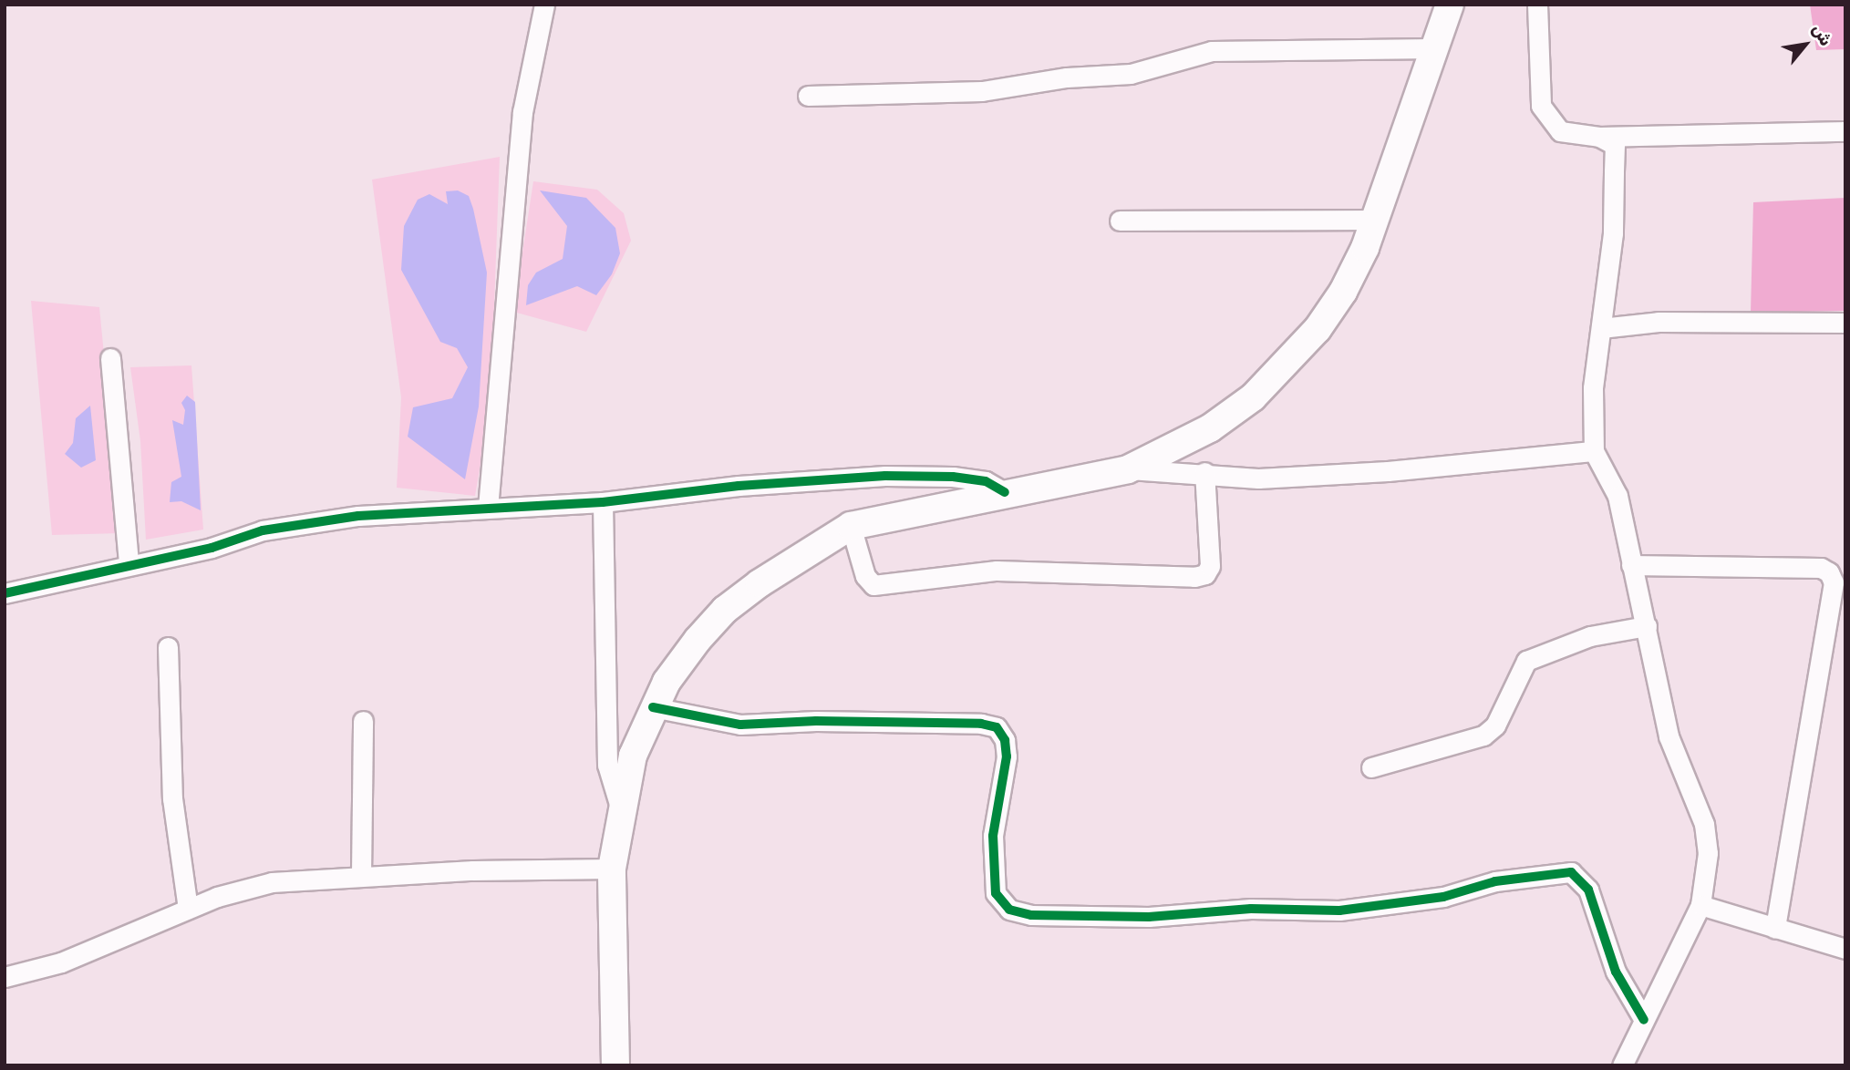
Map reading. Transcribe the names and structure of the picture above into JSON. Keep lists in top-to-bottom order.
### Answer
{
  "north": "top right"
}
